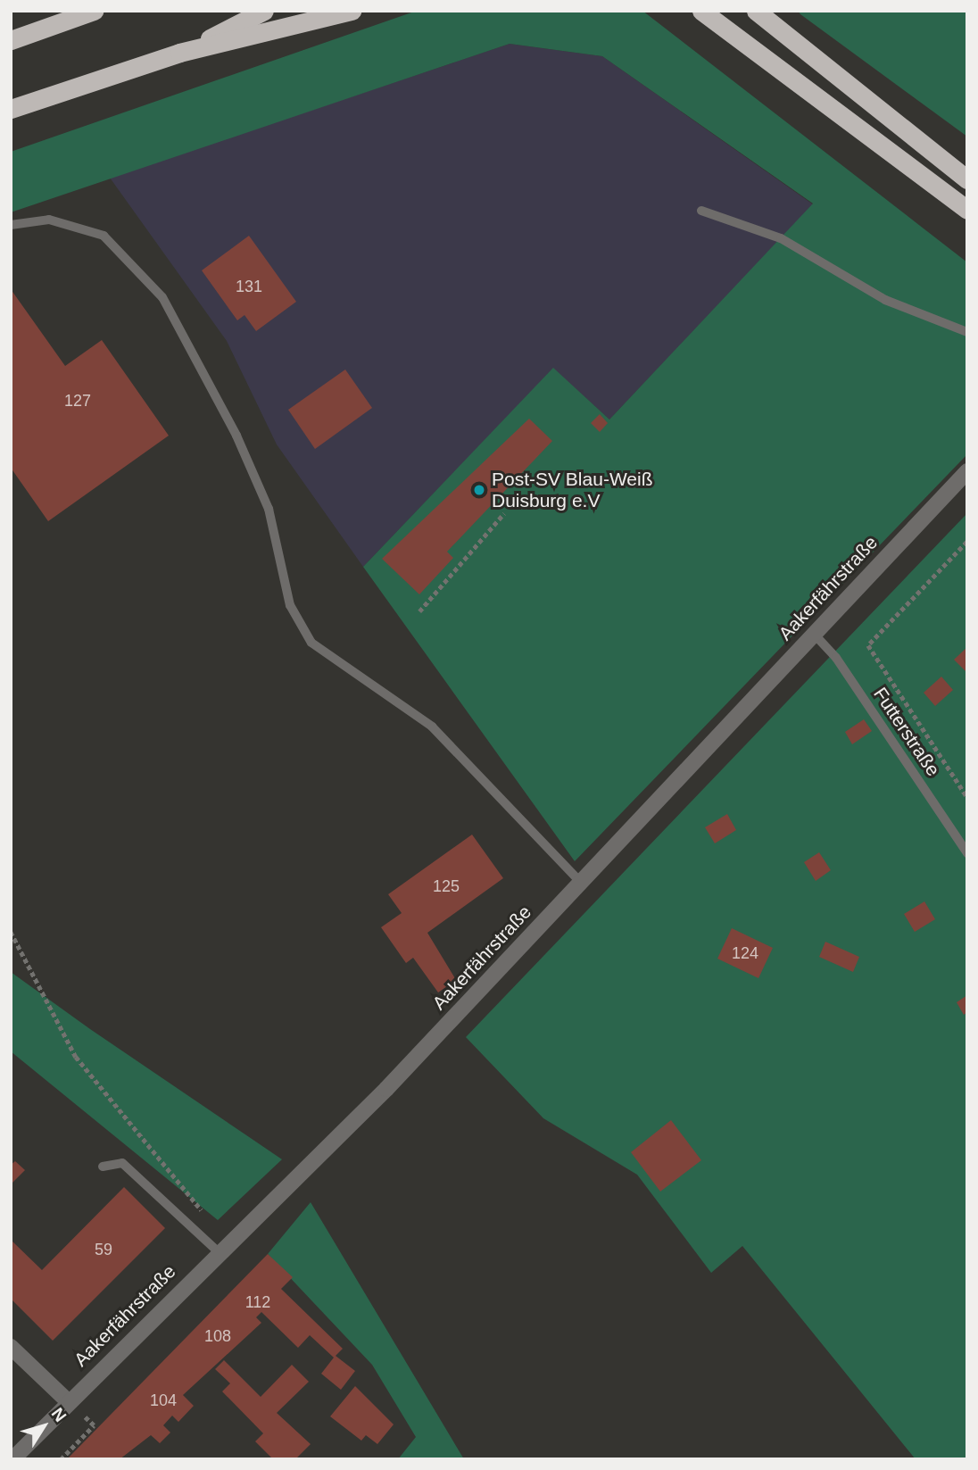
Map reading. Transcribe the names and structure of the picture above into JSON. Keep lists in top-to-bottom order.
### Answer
{
  "streets": {
    "street": ["Aakerfährstraße"],
    "lane": ["Futterstraße"]
  },
  "crossings": [
    ["Aakerfährstraße", "Futterstraße"]
  ],
  "places": ["Post-SV Blau-Weiß Duisburg e.V"],
  "house_numbers": [
    "131",
    "127",
    "125",
    "124",
    "59",
    "112",
    "108",
    "104"
  ],
  "north": "top right"
}
